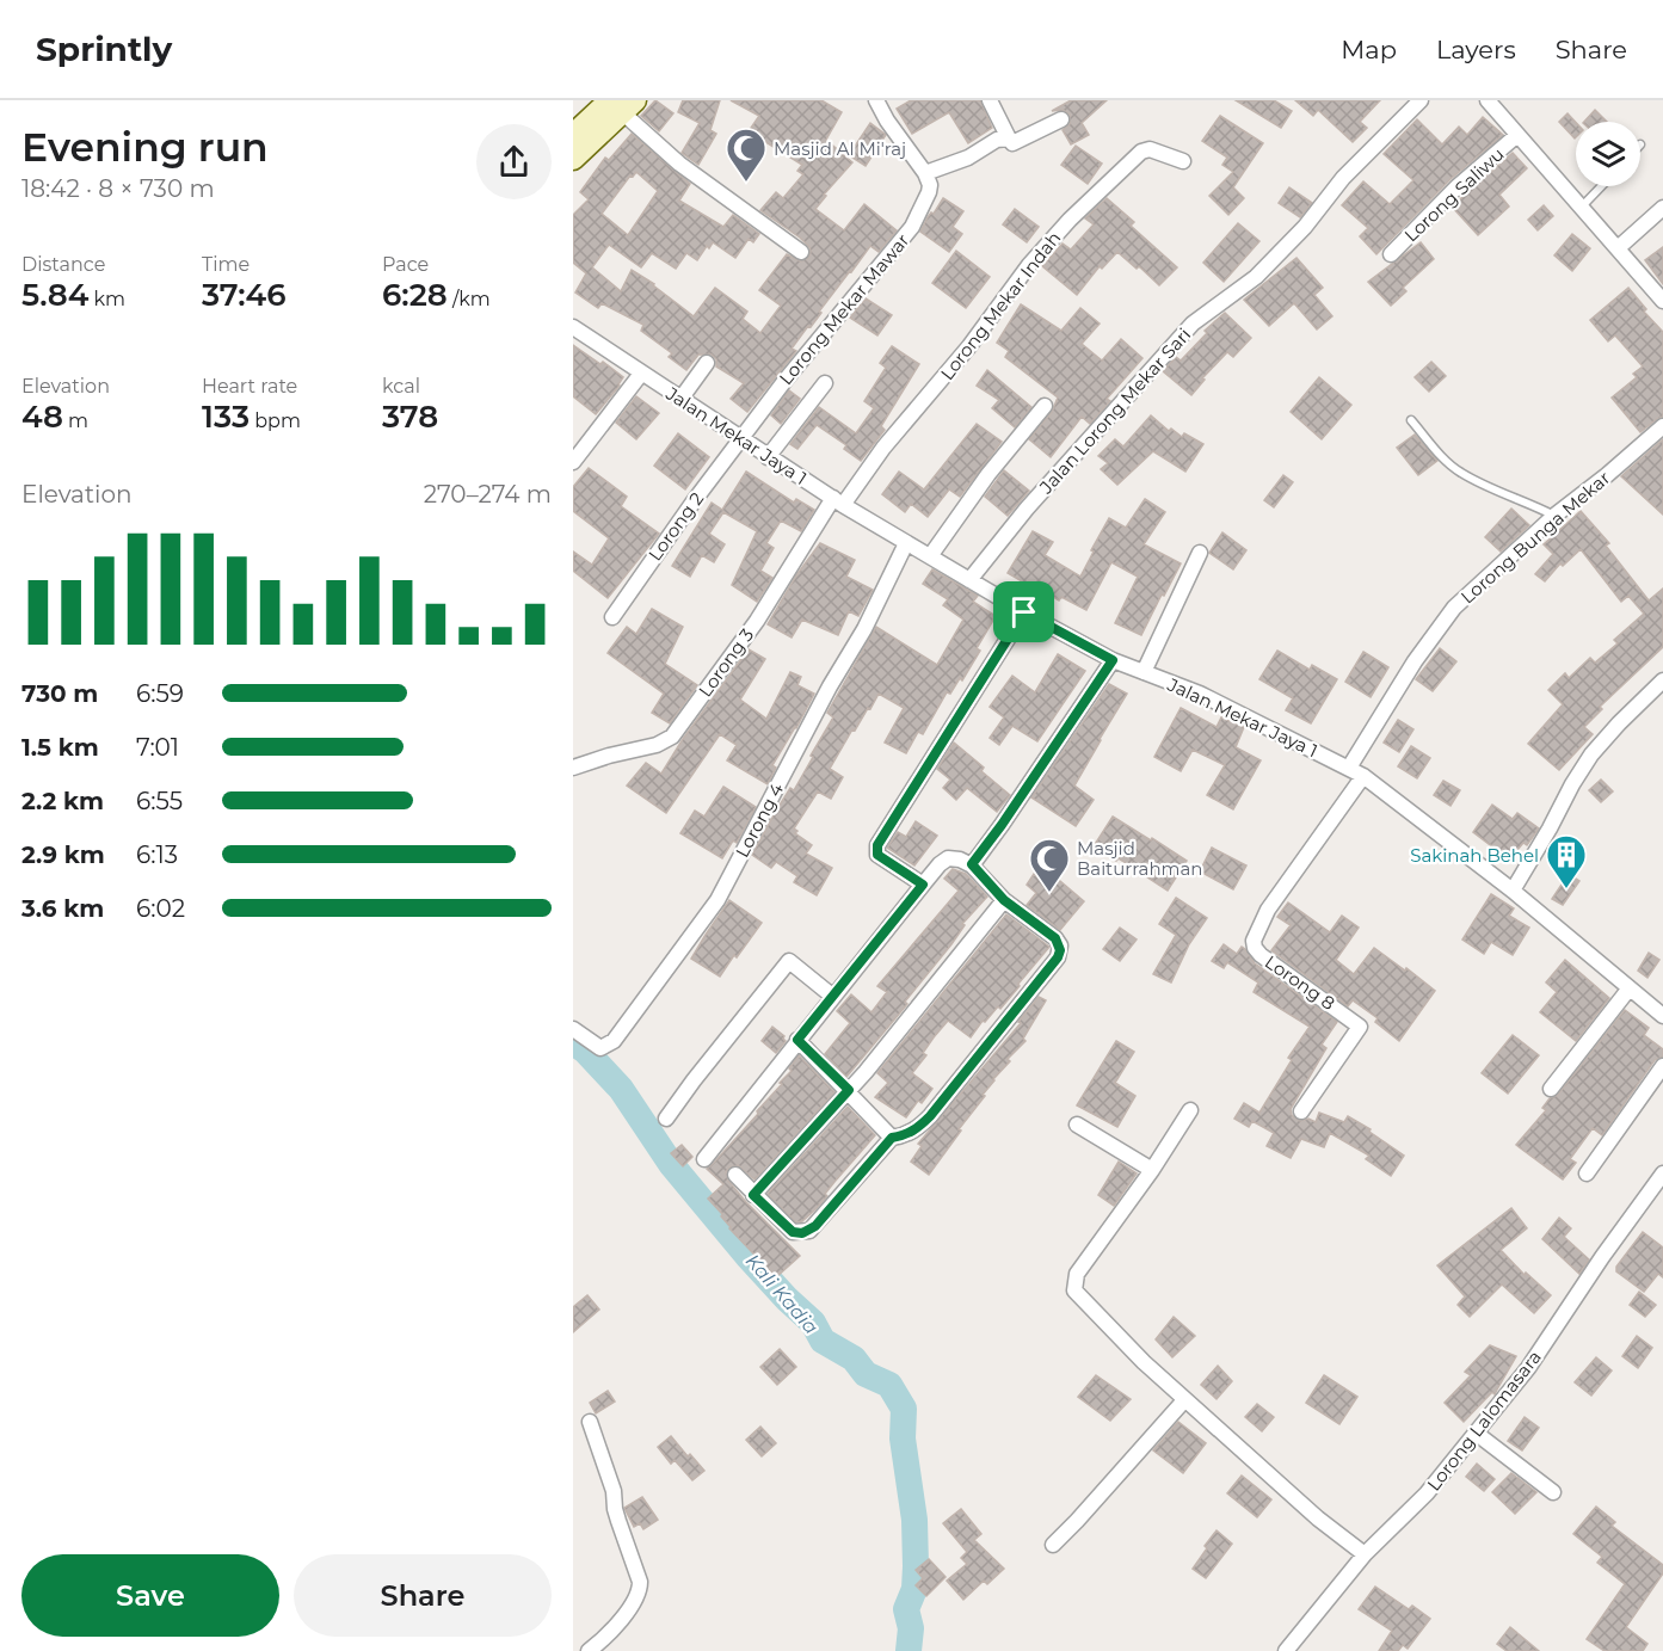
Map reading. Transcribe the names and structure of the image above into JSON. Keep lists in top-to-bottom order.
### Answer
{
  "streets": {
    "street": [
      "Lorong Saliwu",
      "Lorong Mekar Indah",
      "Lorong Mekar Mawar",
      "Jalan Lorong Mekar Sari",
      "Jalan Mekar Jaya 1",
      "Lorong 2",
      "Lorong Bunga Mekar",
      "Lorong 3",
      "Lorong 4",
      "Lorong 8",
      "Lorong Lalomasara"
    ]
  },
  "crossings": [
    ["Lorong Mekar Indah", "Jalan Mekar Jaya 1"],
    ["Lorong Mekar Indah", "Lorong 3"],
    ["Lorong Mekar Mawar", "Jalan Mekar Jaya 1"],
    ["Lorong Mekar Mawar", "Lorong 2"],
    ["Jalan Lorong Mekar Sari", "Jalan Mekar Jaya 1"],
    ["Jalan Mekar Jaya 1", "Lorong 2"],
    ["Jalan Mekar Jaya 1", "Lorong Bunga Mekar"],
    ["Jalan Mekar Jaya 1", "Lorong 3"],
    ["Jalan Mekar Jaya 1", "Lorong 4"],
    ["Jalan Mekar Jaya 1", "Lorong 8"]
  ],
  "water": ["Kali Kadia"],
  "places": {
    "mosque": ["Masjid Al Mi'raj", "Masjid Baiturrahman"],
    "building": ["Sakinah Behel"]
  },
  "page": {
    "header": "Sprintly",
    "nav": ["Map", "Layers", "Share"],
    "heading": ["Evening run", "18:42 · 8 × 730 m"],
    "stats": [
      ["Distance", "5.84 km"],
      ["Time", "37:46"],
      ["Pace", "6:28 /km"],
      ["Elevation", "48 m"],
      ["Heart rate", "133 bpm"],
      ["kcal", "378"]
    ],
    "chart": ["Elevation", "270–274 m"],
    "list": [
      {
        "name": "730 m",
        "note": "6:59"
      },
      {
        "name": "1.5 km",
        "note": "7:01"
      },
      {
        "name": "2.2 km",
        "note": "6:55"
      },
      {
        "name": "2.9 km",
        "note": "6:13"
      },
      {
        "name": "3.6 km",
        "note": "6:02"
      }
    ],
    "buttons": ["Save", "Share"]
  }
}
